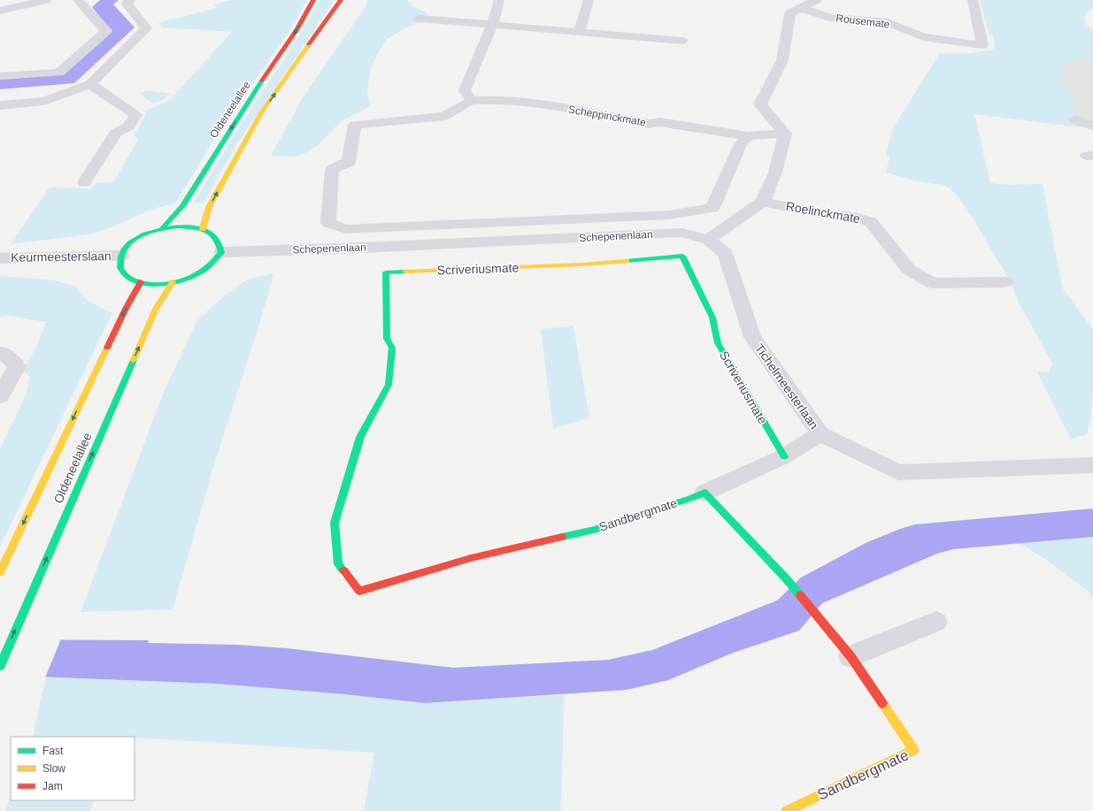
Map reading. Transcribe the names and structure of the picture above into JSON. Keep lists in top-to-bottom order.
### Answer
{
  "streets": {
    "main road": ["Oldeneelallee", "Scriveriusmate", "Sandbergmate"],
    "street": [
      "Rousemate",
      "Scheppinckmate",
      "Roelinckmate",
      "Schepenenlaan",
      "Keurmeesterslaan",
      "Tichelmeesterlaan"
    ]
  },
  "crossings": [
    ["Scheppinckmate", "Schepenenlaan"],
    ["Schepenenlaan", "Tichelmeesterlaan"],
    ["Scriveriusmate", "Sandbergmate"]
  ],
  "legend": ["Fast", "Slow", "Jam"]
}
